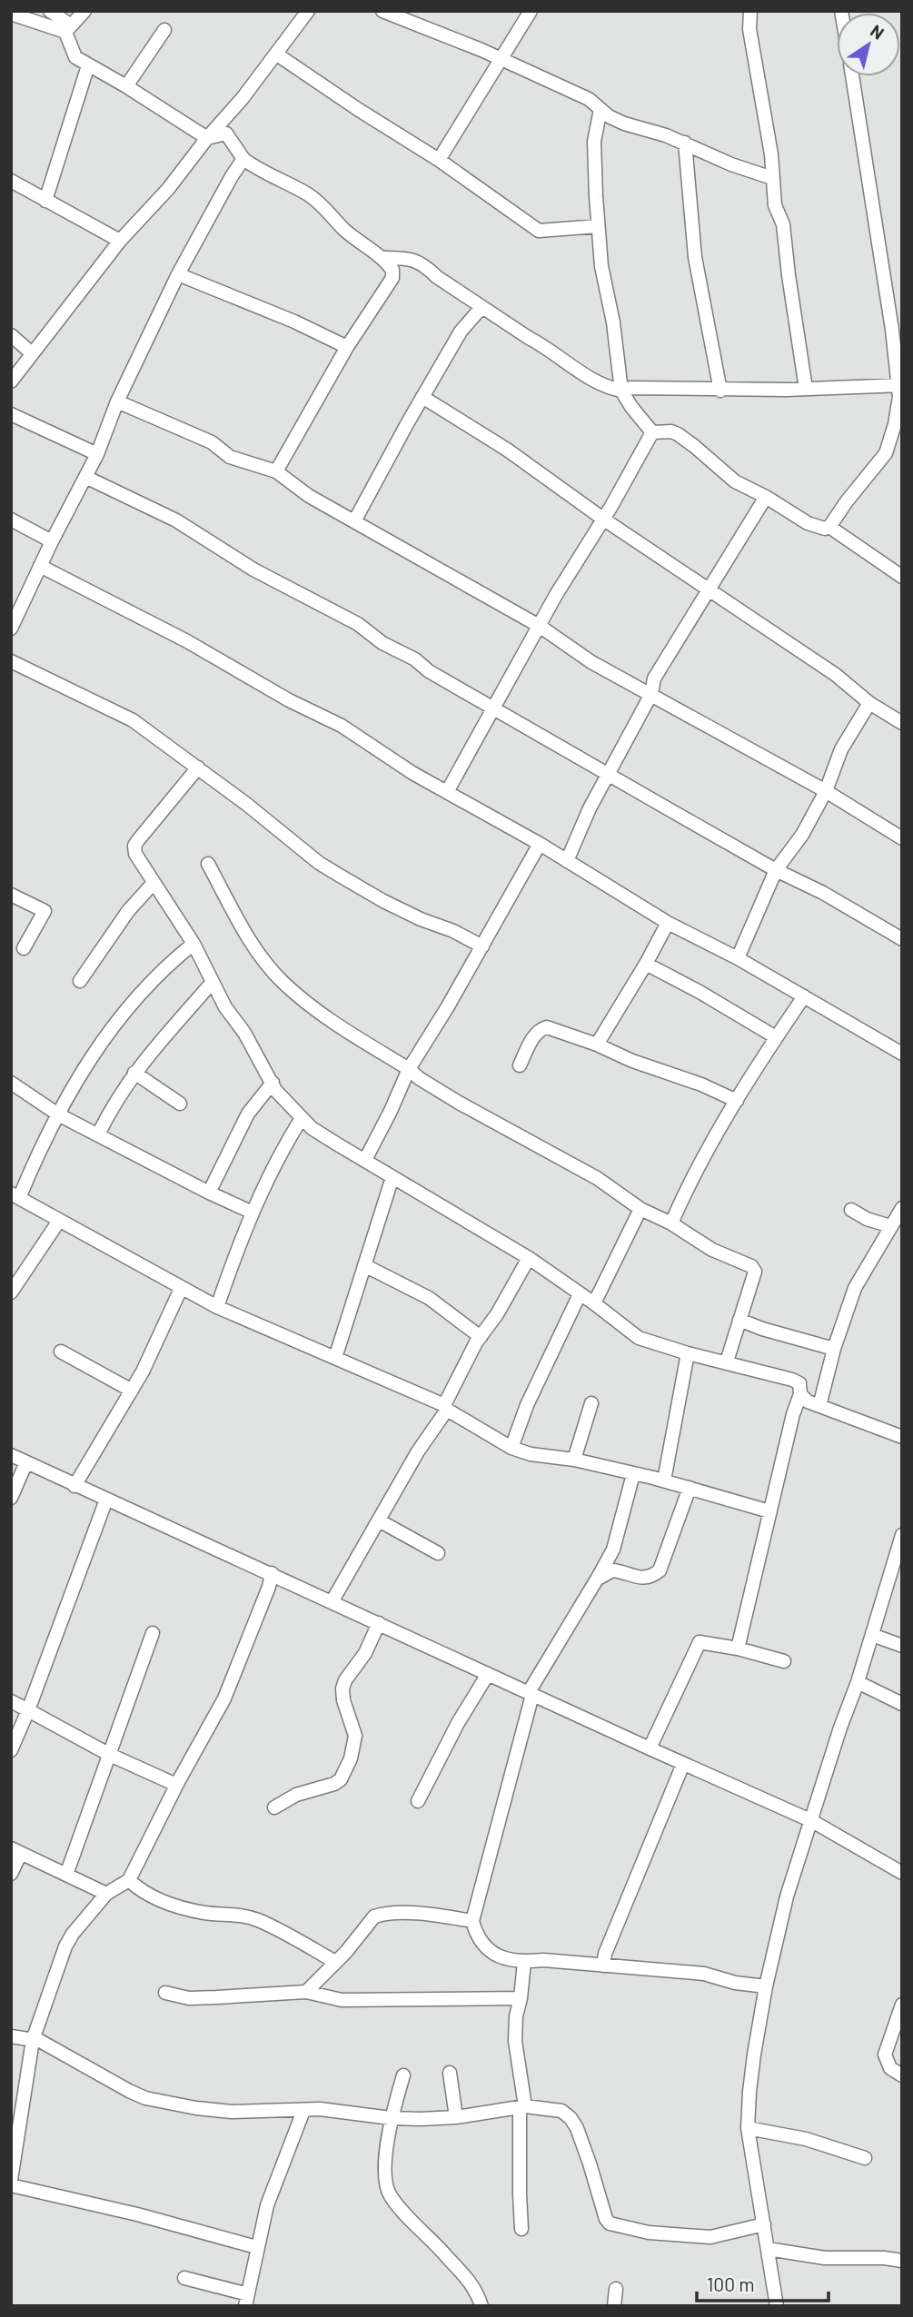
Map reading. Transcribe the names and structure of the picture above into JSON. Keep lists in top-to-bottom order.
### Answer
{
  "scale_bar": "100 m",
  "north": "top right"
}
